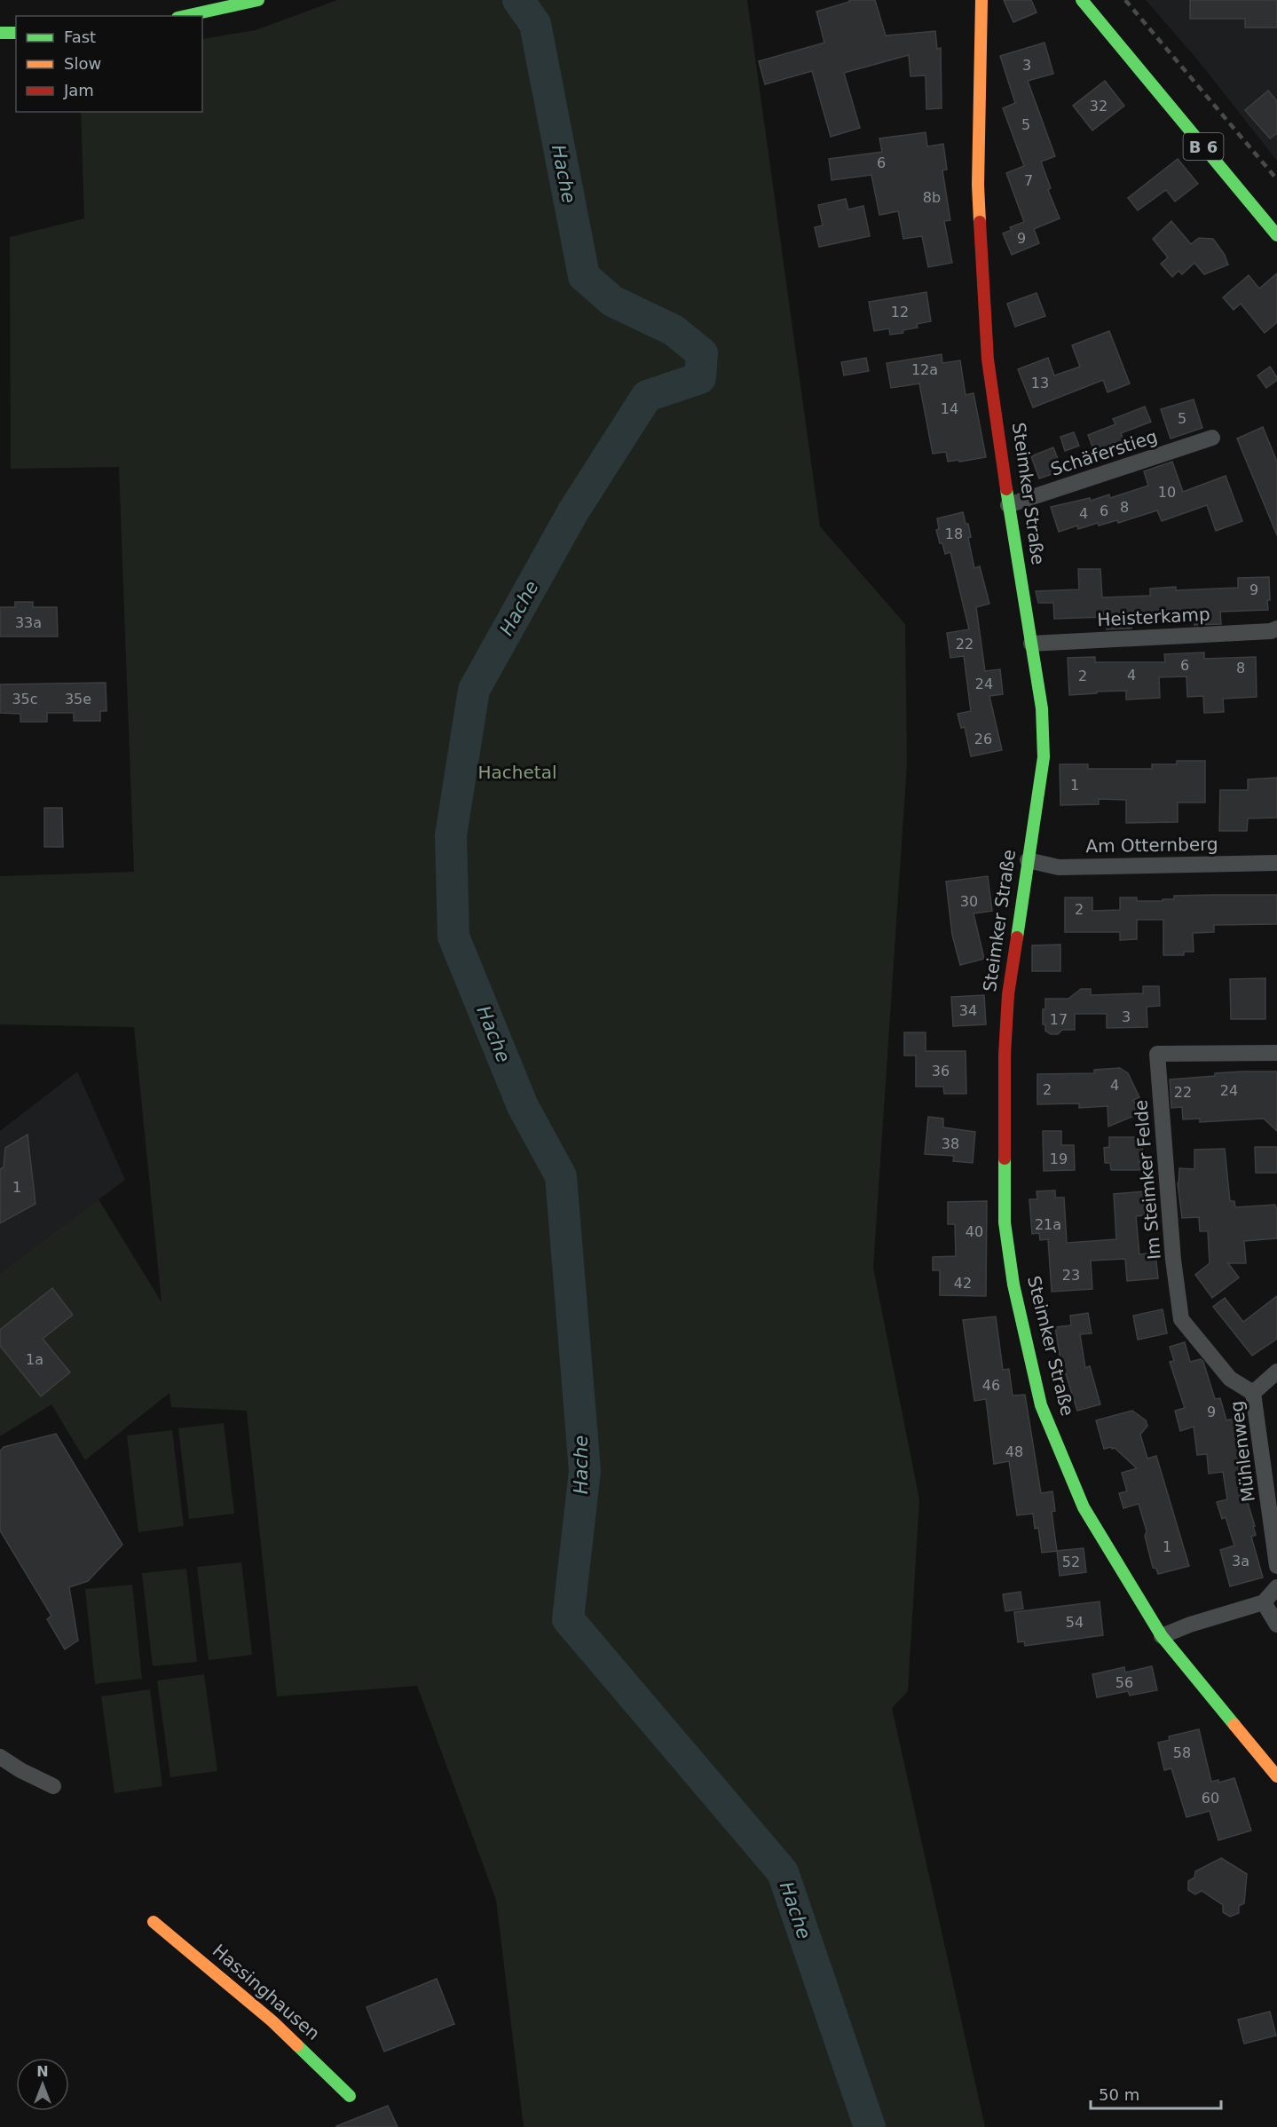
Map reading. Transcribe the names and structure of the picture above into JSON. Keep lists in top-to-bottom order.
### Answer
{
  "streets": {
    "street": [
      "B 6",
      "Schäferstieg",
      "Steimker Straße",
      "Heisterkamp",
      "Am Otternberg",
      "Im Steimker Felde",
      "Mühlenweg",
      "Hassinghausen"
    ]
  },
  "crossings": [
    ["Schäferstieg", "Steimker Straße"],
    ["Steimker Straße", "Heisterkamp"],
    ["Steimker Straße", "Am Otternberg"],
    ["Im Steimker Felde", "Mühlenweg"]
  ],
  "water": ["Hache"],
  "parks": ["Hachetal"],
  "house_numbers": [
    "3",
    "32",
    "5",
    "6",
    "7",
    "8b",
    "9",
    "12",
    "12a",
    "13",
    "14",
    "5",
    "10",
    "8",
    "6",
    "4",
    "18",
    "9",
    "33a",
    "22",
    "6",
    "8",
    "4",
    "2",
    "24",
    "35c",
    "35e",
    "26",
    "1",
    "30",
    "2",
    "34",
    "3",
    "17",
    "36",
    "4",
    "2",
    "24",
    "22",
    "38",
    "19",
    "1",
    "21a",
    "40",
    "23",
    "42",
    "1a",
    "46",
    "9",
    "48",
    "1",
    "3a",
    "52",
    "54",
    "56",
    "58",
    "60"
  ],
  "legend": ["Fast", "Slow", "Jam"],
  "scale_bar": "50 m",
  "north": "top"
}
